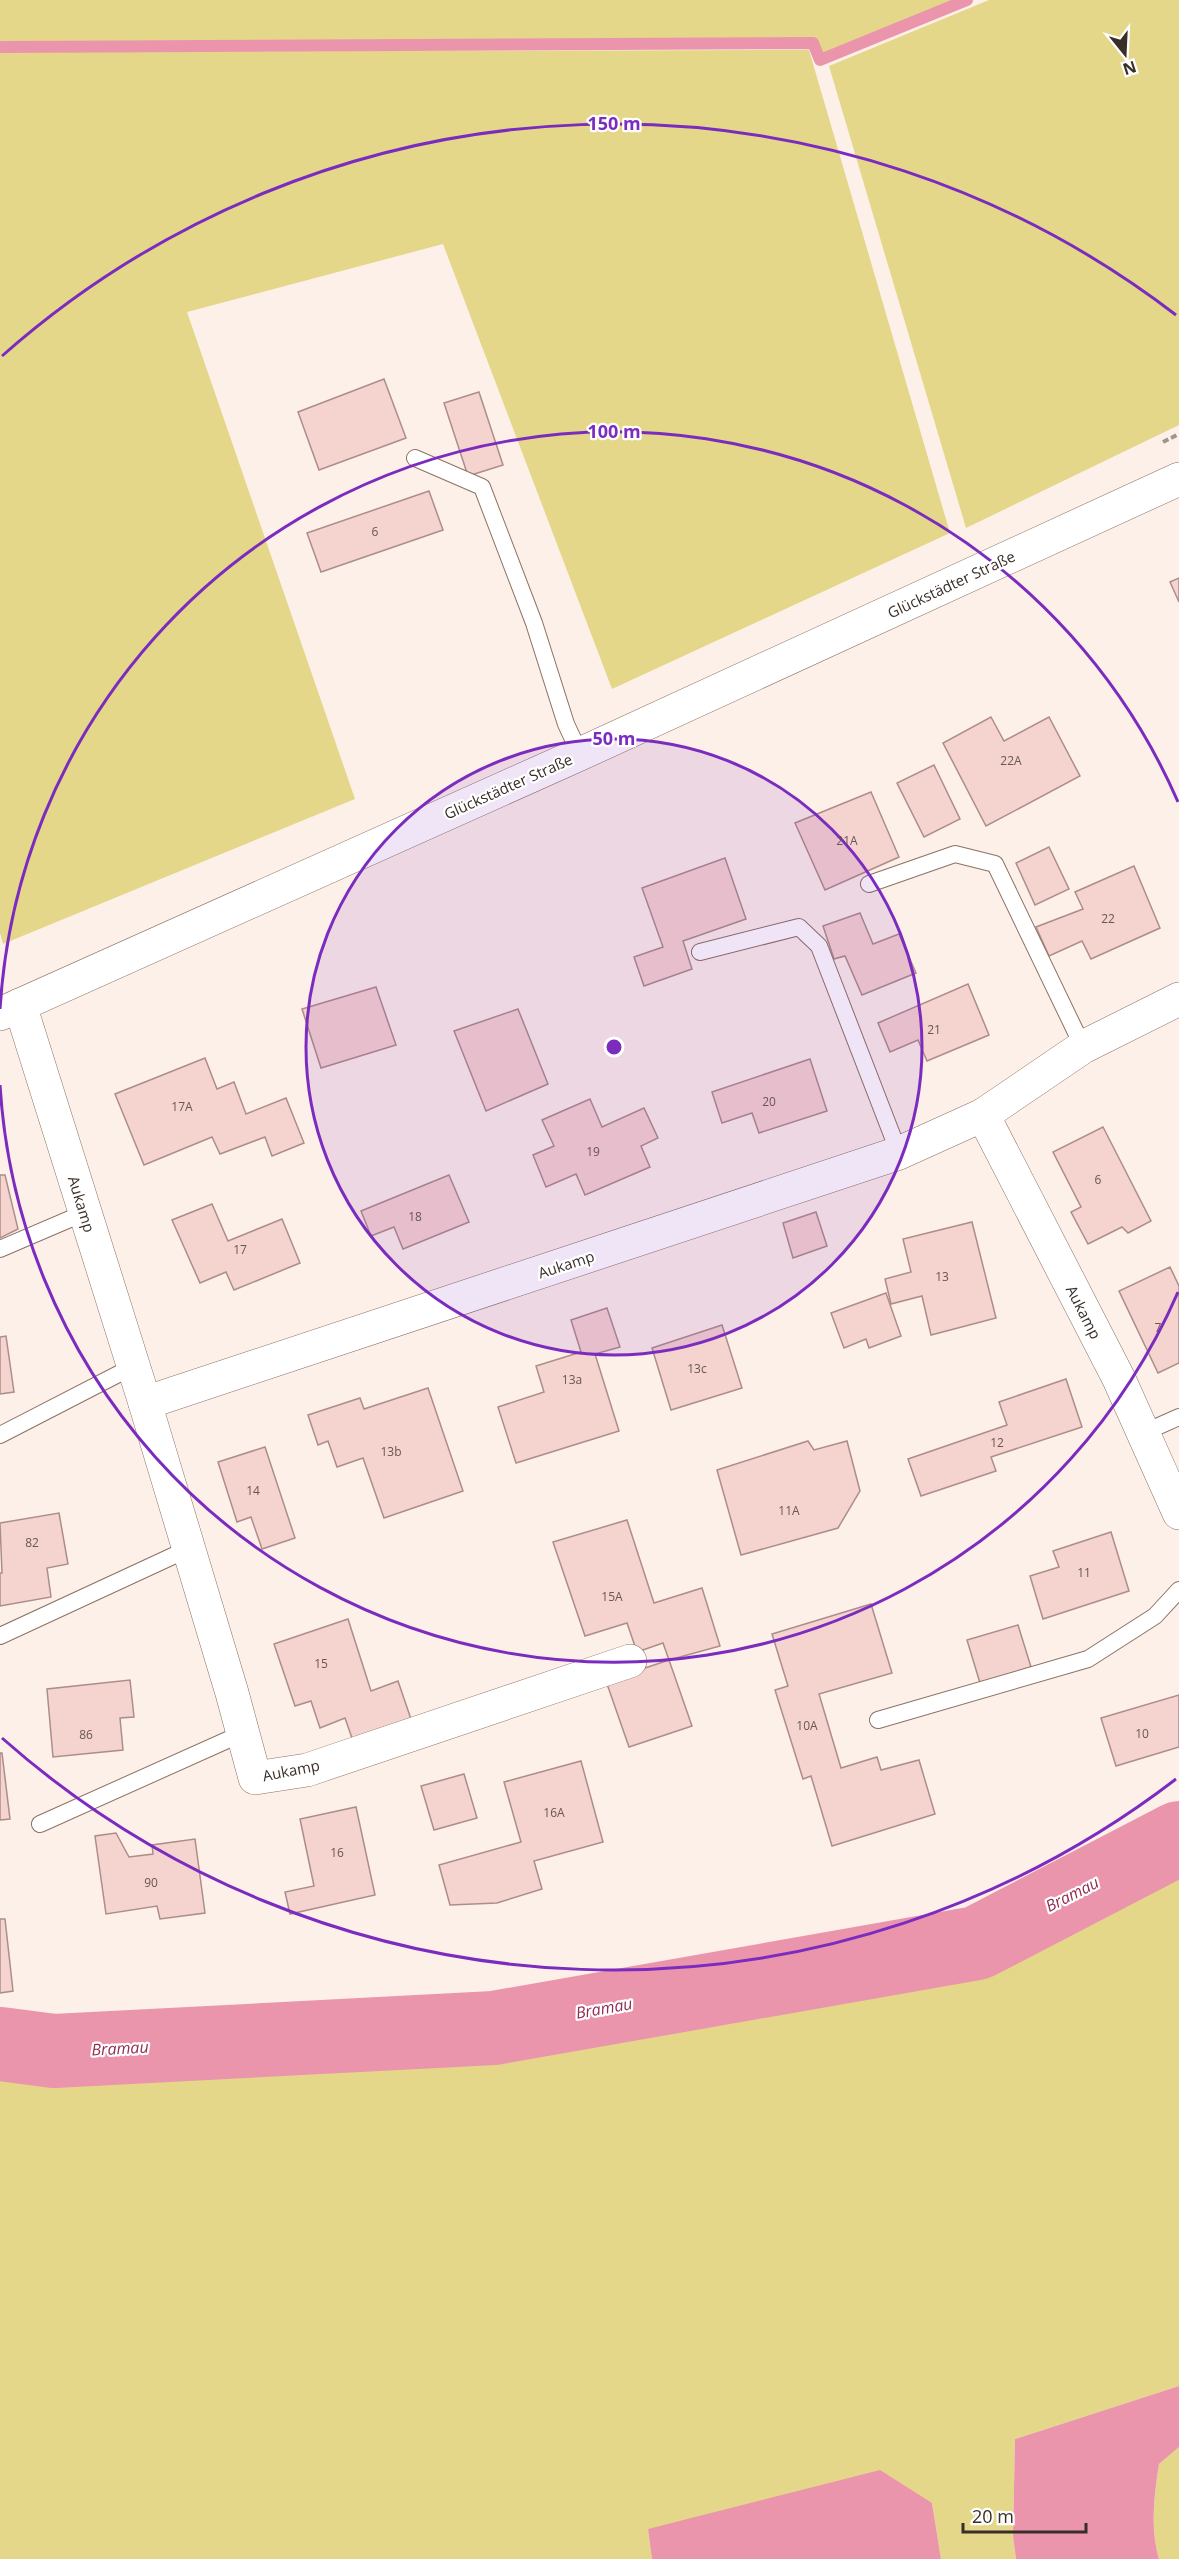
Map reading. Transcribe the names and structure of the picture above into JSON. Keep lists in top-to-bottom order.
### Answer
{
  "streets": {
    "street": ["Glückstädter Straße", "Aukamp"]
  },
  "crossings": [
    ["Glückstädter Straße", "Aukamp"]
  ],
  "water": ["Bramau"],
  "house_numbers": [
    "6",
    "22A",
    "21A",
    "22",
    "21",
    "20",
    "17A",
    "19",
    "6",
    "18",
    "17",
    "13",
    "7",
    "13c",
    "13a",
    "12",
    "13b",
    "14",
    "11A",
    "82",
    "11",
    "15A",
    "15",
    "10A",
    "10",
    "86",
    "16A",
    "16",
    "90"
  ],
  "scale_bar": "20 m",
  "north": "bottom",
  "rings": ["150 m", "100 m", "50 m"]
}
